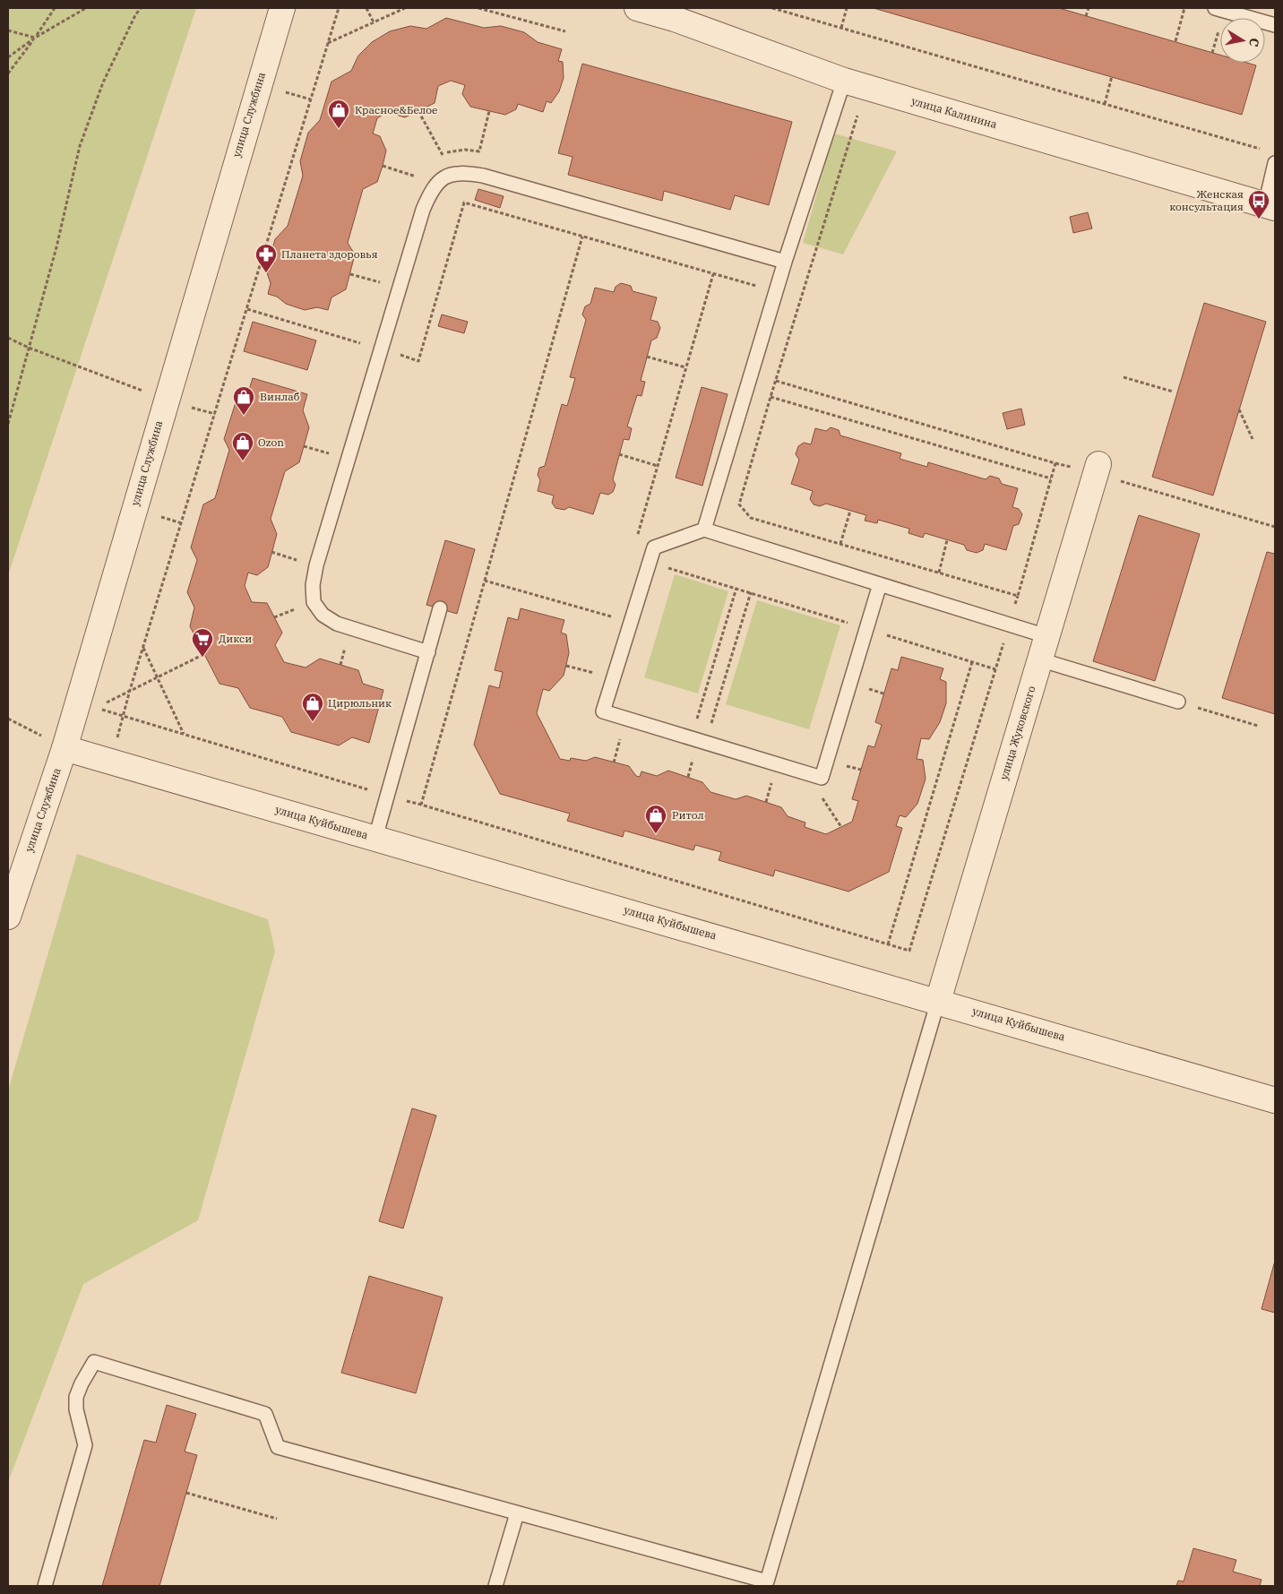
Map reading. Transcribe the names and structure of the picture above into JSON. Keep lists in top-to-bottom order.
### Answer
{
  "streets": {
    "street": [
      "улица Калинина",
      "улица Службина",
      "улица Жуковского",
      "улица Куйбышева"
    ]
  },
  "crossings": [
    ["улица Службина", "улица Куйбышева"],
    ["улица Жуковского", "улица Куйбышева"]
  ],
  "places": {
    "shop": [
      "Красное&Белое",
      "Винлаб",
      "Ozon",
      "Цирюльник",
      "Ритол"
    ],
    "bus stop": ["Женская консультация"],
    "pharmacy": ["Планета здоровья"],
    "supermarket": ["Дикси"]
  },
  "north": "right"
}
